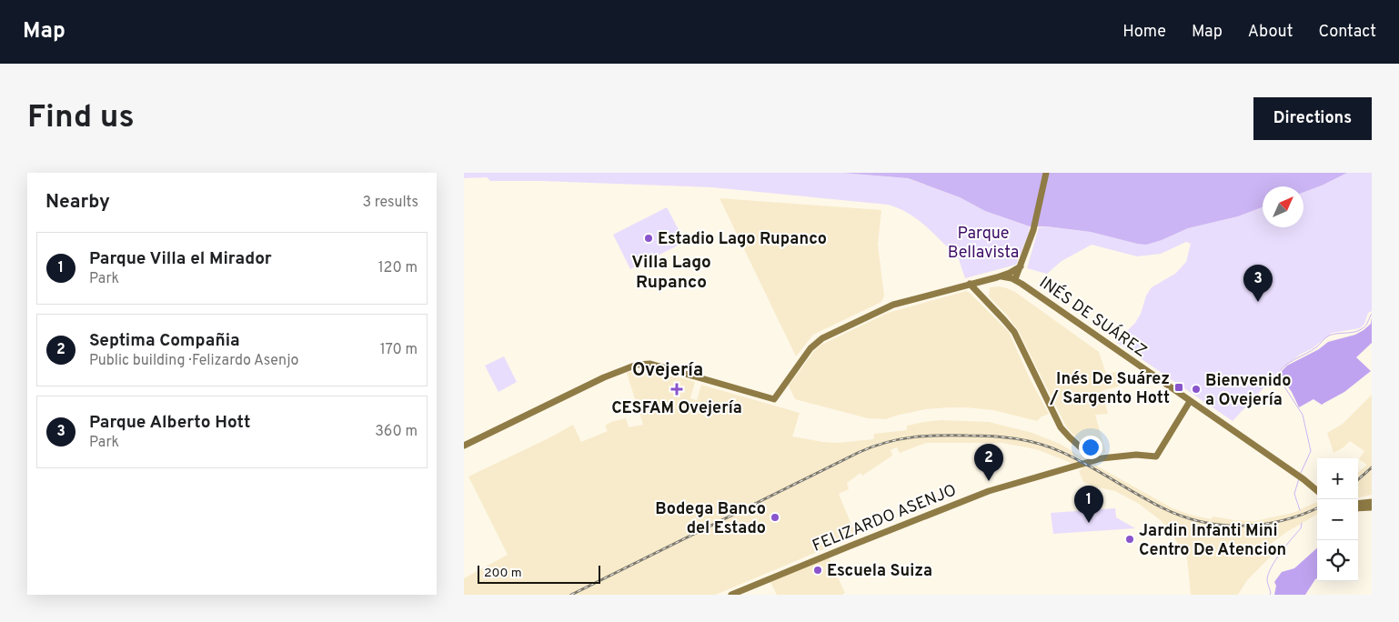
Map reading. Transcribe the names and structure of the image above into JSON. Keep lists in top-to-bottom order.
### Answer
{
  "streets": {
    "street": ["INÉS DE SUÁREZ", "FELIZARDO ASENJO"]
  },
  "crossings": [
    ["INÉS DE SUÁREZ", "FELIZARDO ASENJO"]
  ],
  "districts": ["Villa Lago Rupanco", "Ovejería"],
  "parks": ["Parque Bellavista"],
  "places": {
    "other": [
      "Estadio Lago Rupanco",
      "Bienvenido a Ovejería",
      "Bodega Banco del Estado",
      "Jardin Infanti Mini Centro De Atencion",
      "Escuela Suiza"
    ],
    "transit": ["Inés De Suárez / Sargento Hott"],
    "health": ["CESFAM Ovejería"]
  },
  "scale_bar": "200 m",
  "north": "top right",
  "page": {
    "header": "Map",
    "nav": [
      "Home",
      "Map",
      "About",
      "Contact"
    ],
    "buttons": "Directions",
    "title": "Find us",
    "heading": ["Nearby", "3 results"],
    "list": [
      {
        "mark": "1",
        "name": "Parque Villa el Mirador",
        "note": "Park",
        "value": "120 m"
      },
      {
        "mark": "2",
        "name": "Septima Compañia",
        "note": "Public building · Felizardo Asenjo",
        "value": "170 m"
      },
      {
        "mark": "3",
        "name": "Parque Alberto Hott",
        "note": "Park",
        "value": "360 m"
      }
    ],
    "pins": ["3", "2", "1"],
    "map_buttons": ["+", "−"],
    "scale": "200 m"
  }
}
